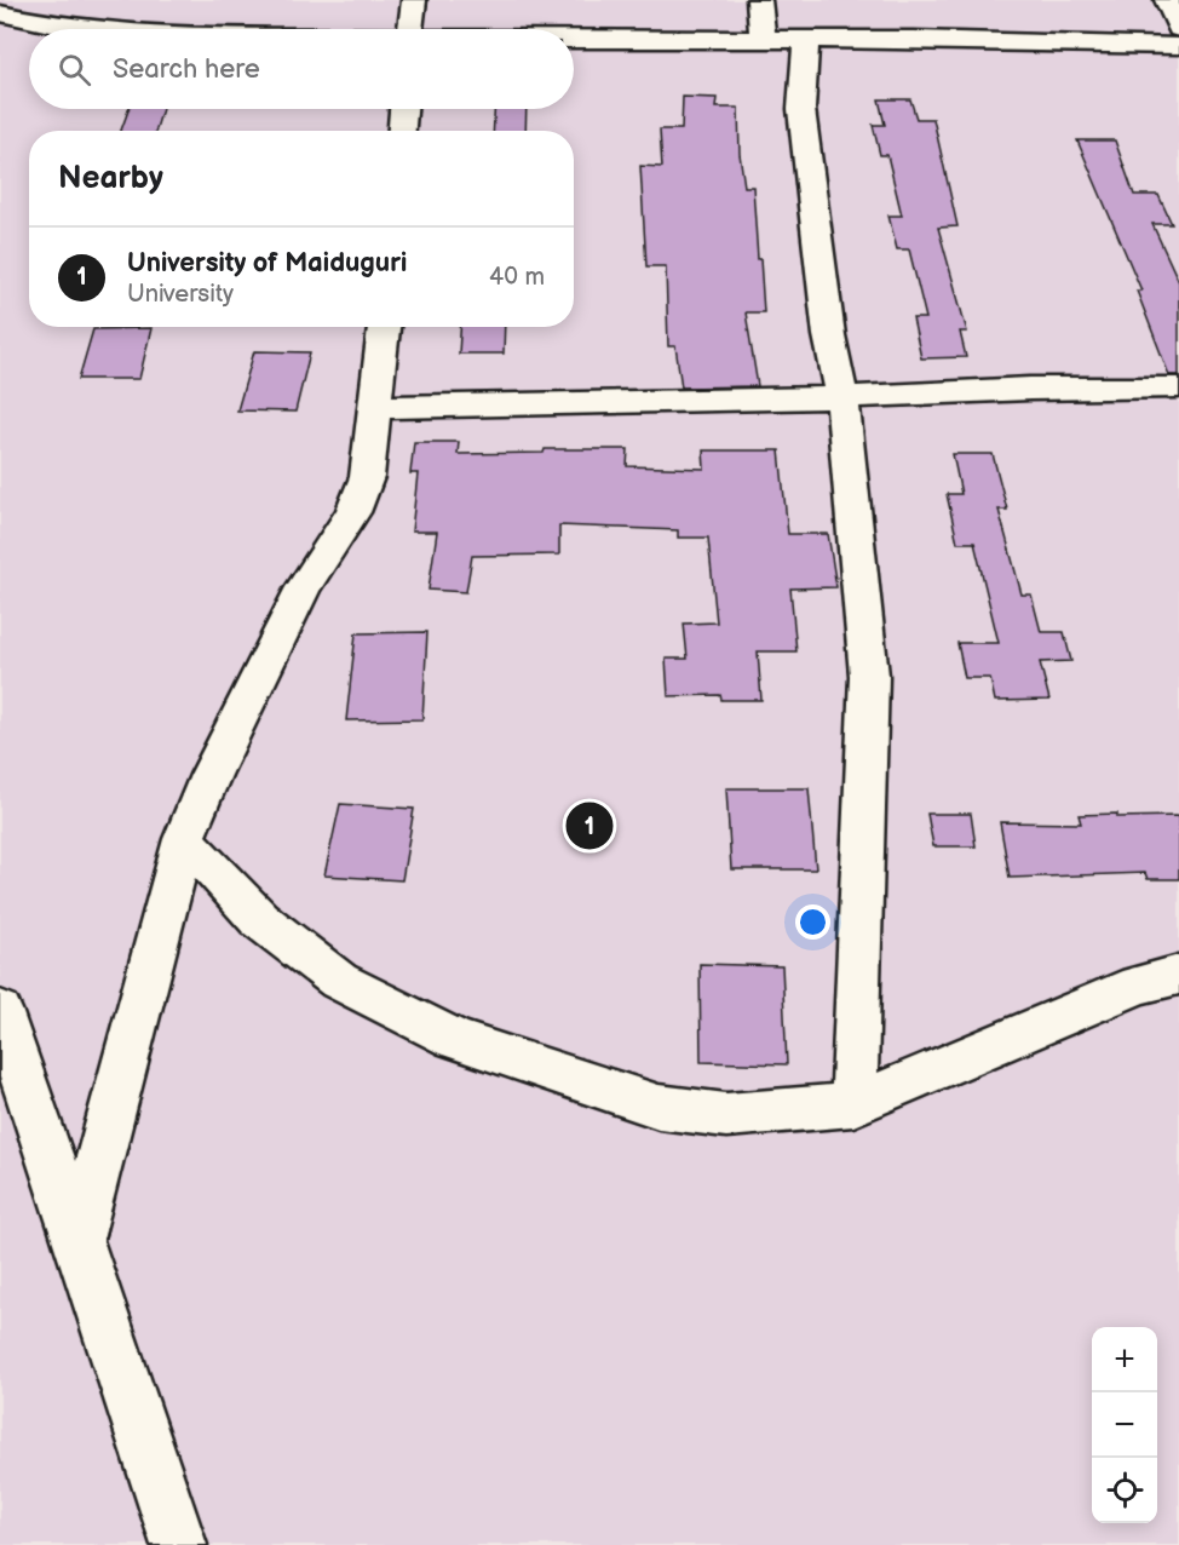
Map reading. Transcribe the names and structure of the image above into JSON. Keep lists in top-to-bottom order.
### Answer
{
  "page": {
    "search": "Search here",
    "heading": "Nearby",
    "list": [
      {
        "mark": "1",
        "name": "University of Maiduguri",
        "note": "University",
        "value": "40 m"
      }
    ],
    "pins": "1",
    "map_buttons": ["+", "−"]
  }
}
